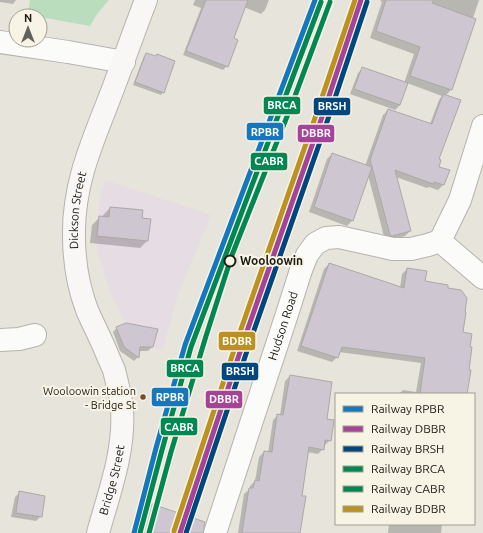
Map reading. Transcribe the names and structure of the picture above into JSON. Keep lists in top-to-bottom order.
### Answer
{
  "streets": {
    "street": ["Dickson Street", "Hudson Road", "Bridge Street"]
  },
  "crossings": [
    ["Dickson Street", "Bridge Street"]
  ],
  "places": ["Wooloowin", "Wooloowin station - Bridge St"],
  "lines": [
    "rail line RPBR",
    "rail line DBBR",
    "rail line BDBR",
    "rail line BRSH",
    "rail line BRCA",
    "rail line CABR"
  ],
  "legend": [
    "Railway RPBR",
    "Railway DBBR",
    "Railway BRSH",
    "Railway BRCA",
    "Railway CABR",
    "Railway BDBR"
  ],
  "north": "top"
}
